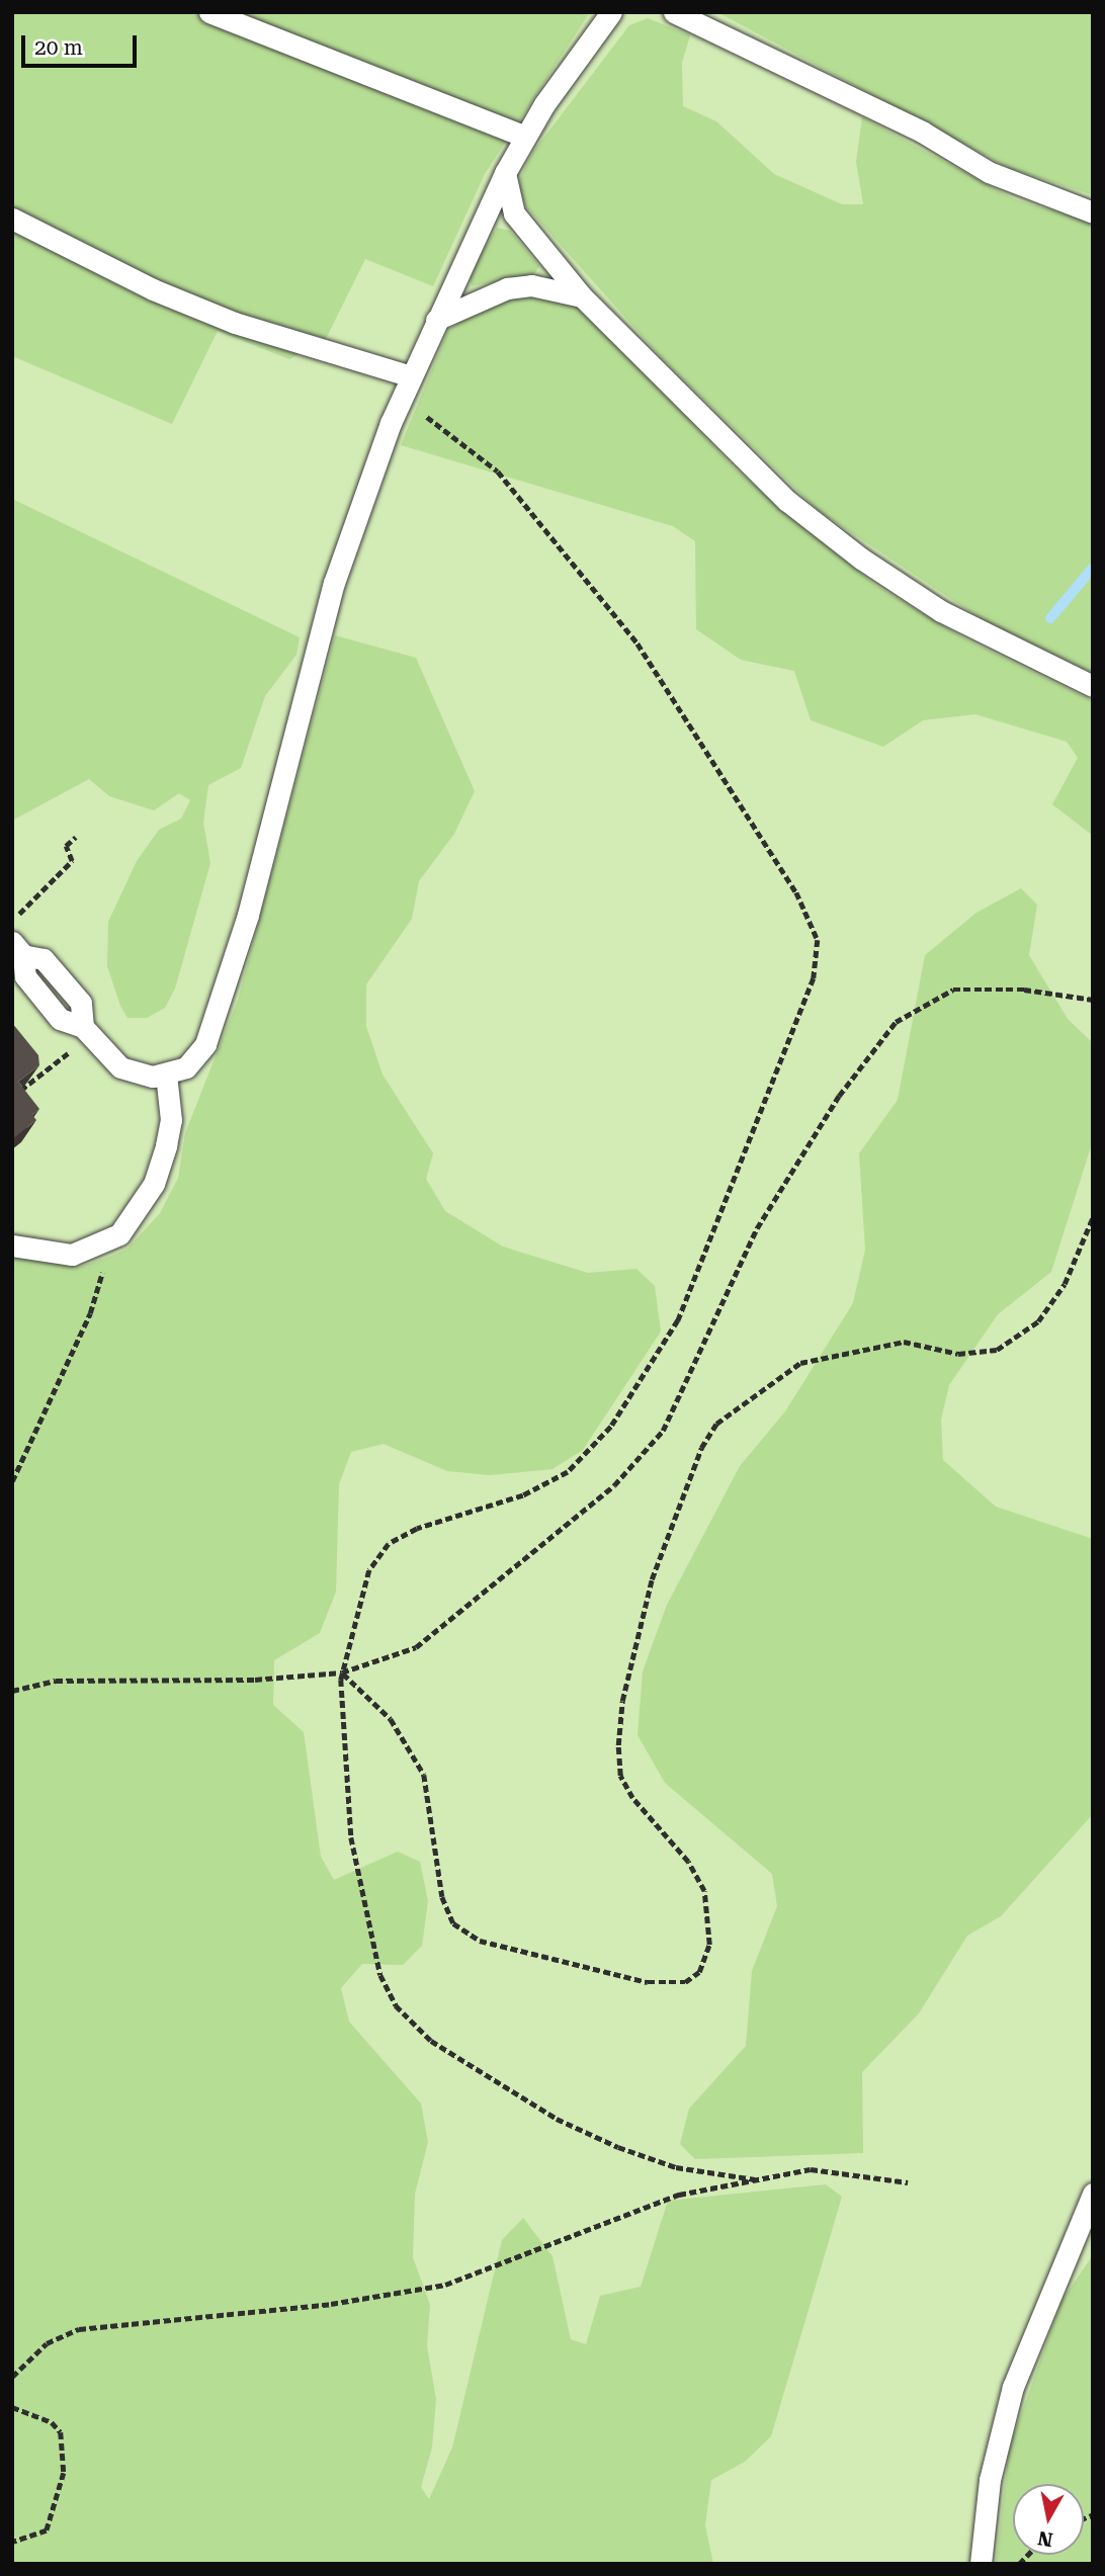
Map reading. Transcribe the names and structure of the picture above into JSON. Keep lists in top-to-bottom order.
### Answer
{
  "scale_bar": "20 m",
  "north": "bottom"
}
